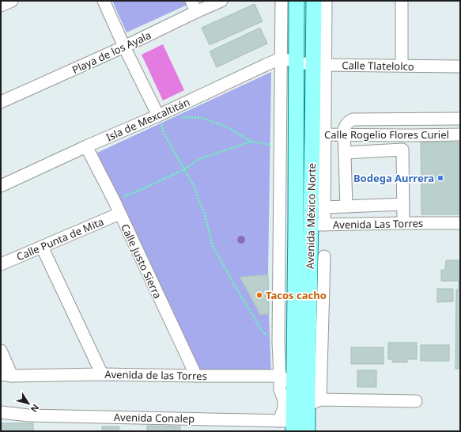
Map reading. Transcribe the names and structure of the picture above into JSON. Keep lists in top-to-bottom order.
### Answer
{
  "streets": {
    "main road": ["Avenida México Norte"],
    "street": [
      "Playa de los Ayala",
      "Calle Tlatelolco",
      "Isla de Mexcaltitán",
      "Calle Rogelio Flores Curiel",
      "Avenida Las Torres",
      "Calle Punta de Mita",
      "Calle Justo Sierra",
      "Avenida de las Torres",
      "Avenida Conalep"
    ]
  },
  "crossings": [
    ["Calle Tlatelolco", "Avenida México Norte"],
    ["Isla de Mexcaltitán", "Calle Justo Sierra"],
    ["Calle Rogelio Flores Curiel", "Avenida México Norte"],
    ["Avenida México Norte", "Avenida Las Torres"],
    ["Avenida México Norte", "Avenida Conalep"],
    ["Calle Punta de Mita", "Calle Justo Sierra"],
    ["Calle Justo Sierra", "Avenida de las Torres"]
  ],
  "places": ["Bodega Aurrera", "Tacos cacho"],
  "north": "bottom right"
}
